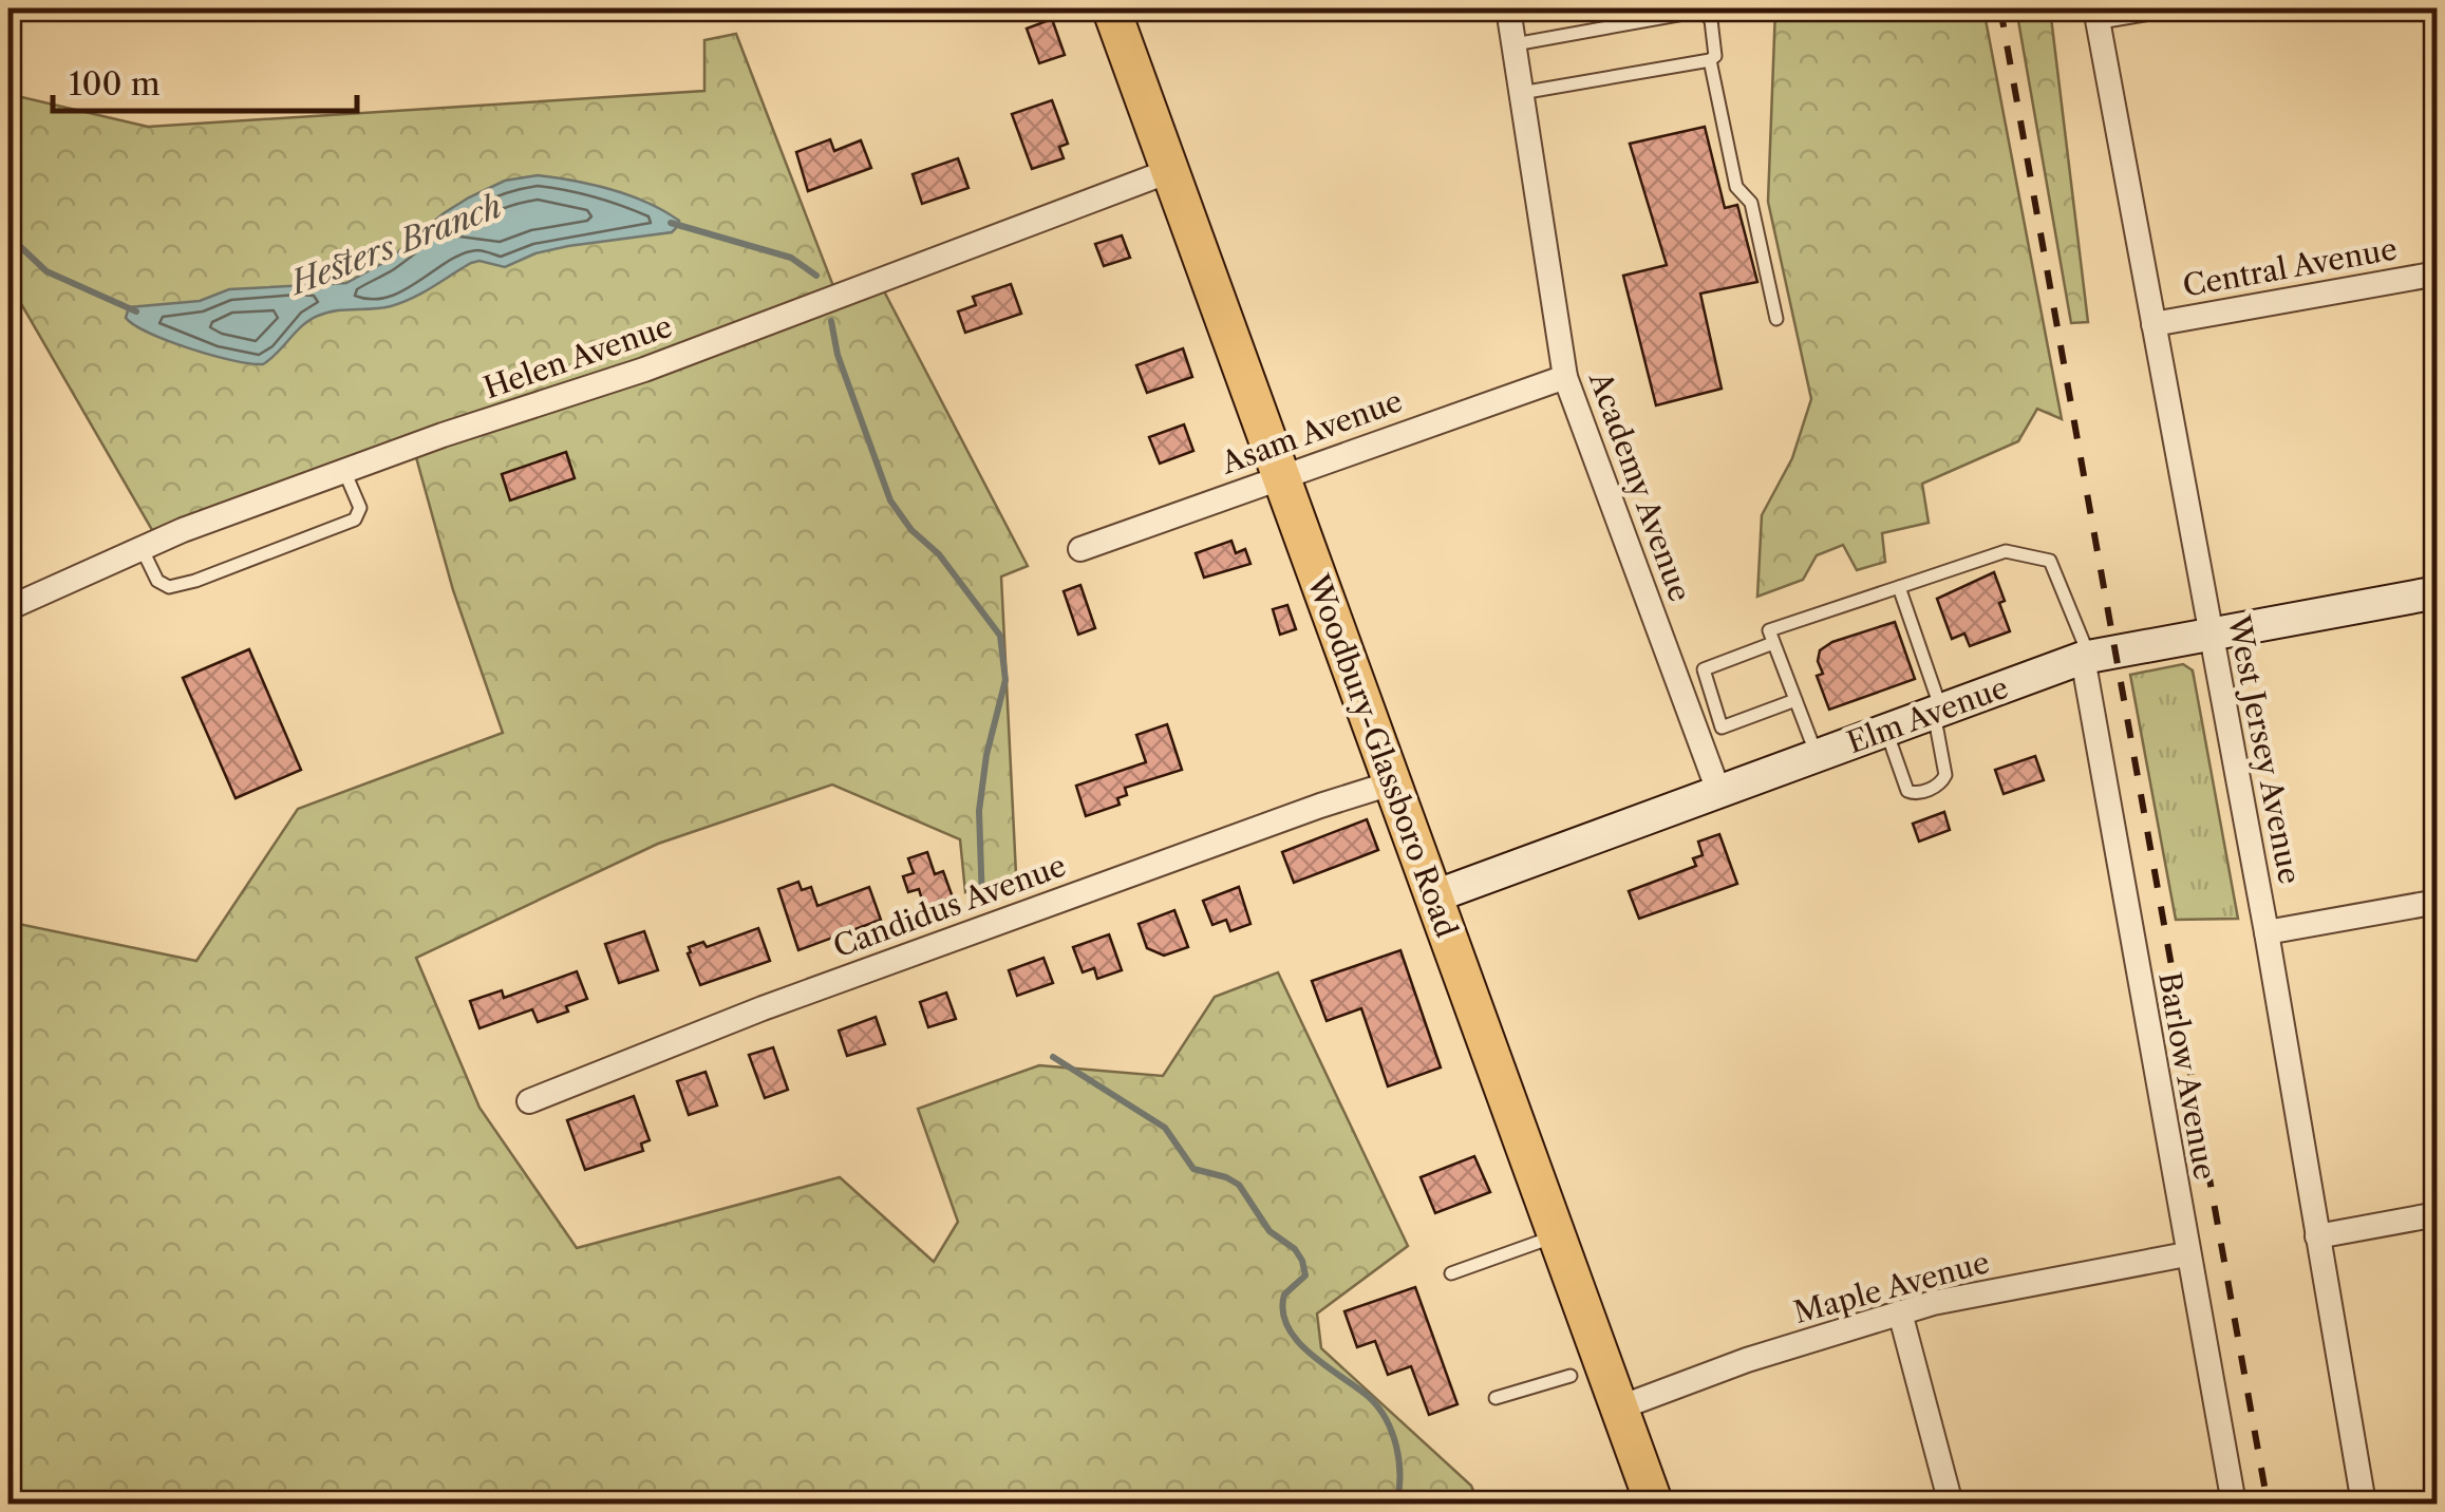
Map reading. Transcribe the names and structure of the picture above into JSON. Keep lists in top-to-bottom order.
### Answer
{
  "streets": {
    "main road": ["Elm Avenue", "Woodbury-Glassboro Road"],
    "street": [
      "Central Avenue",
      "Helen Avenue",
      "Asam Avenue",
      "Academy Avenue",
      "West Jersey Avenue",
      "Candidus Avenue",
      "Barlow Avenue",
      "Maple Avenue"
    ]
  },
  "crossings": [
    ["Central Avenue", "West Jersey Avenue"],
    ["Helen Avenue", "Woodbury-Glassboro Road"],
    ["Asam Avenue", "Academy Avenue"],
    ["Asam Avenue", "Woodbury-Glassboro Road"],
    ["Academy Avenue", "Elm Avenue"],
    ["Elm Avenue", "West Jersey Avenue"],
    ["Elm Avenue", "Woodbury-Glassboro Road"],
    ["Elm Avenue", "Barlow Avenue"],
    ["Woodbury-Glassboro Road", "Candidus Avenue"],
    ["Woodbury-Glassboro Road", "Maple Avenue"],
    ["Barlow Avenue", "Maple Avenue"]
  ],
  "water": ["Hesters Branch"],
  "scale_bar": "100 m"
}
